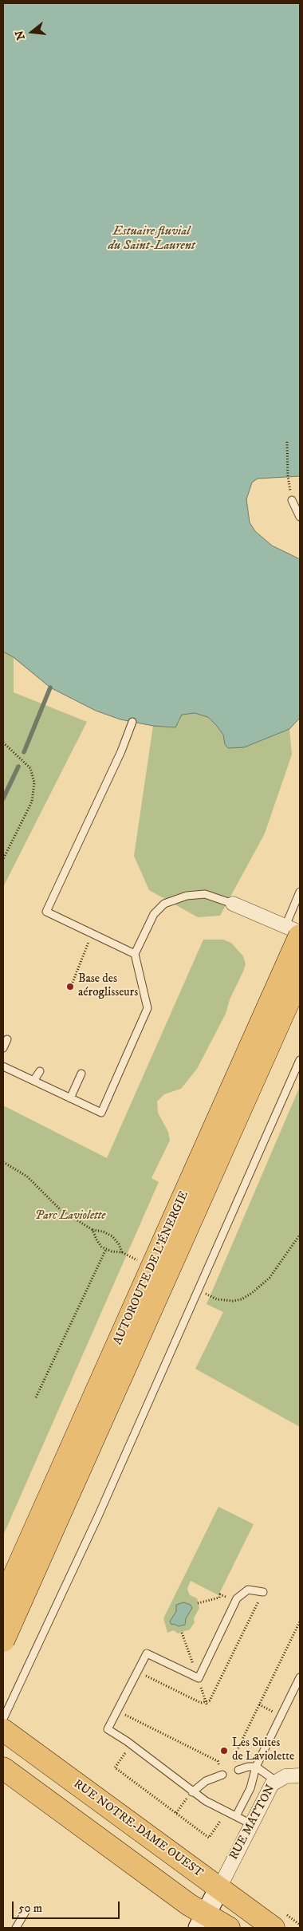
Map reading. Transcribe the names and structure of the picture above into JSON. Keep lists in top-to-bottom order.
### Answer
{
  "streets": {
    "main road": ["AUTOROUTE DE L'ÉNERGIE", "RUE NOTRE-DAME OUEST"],
    "street": ["RUE MATTON"]
  },
  "crossings": [
    ["RUE MATTON", "RUE NOTRE-DAME OUEST"]
  ],
  "water": ["Estuaire fluvial du Saint-Laurent"],
  "parks": ["Parc Laviolette"],
  "places": ["Base des aéroglisseurs", "Les Suites de Laviolette"],
  "scale_bar": "50 m",
  "north": "left"
}
